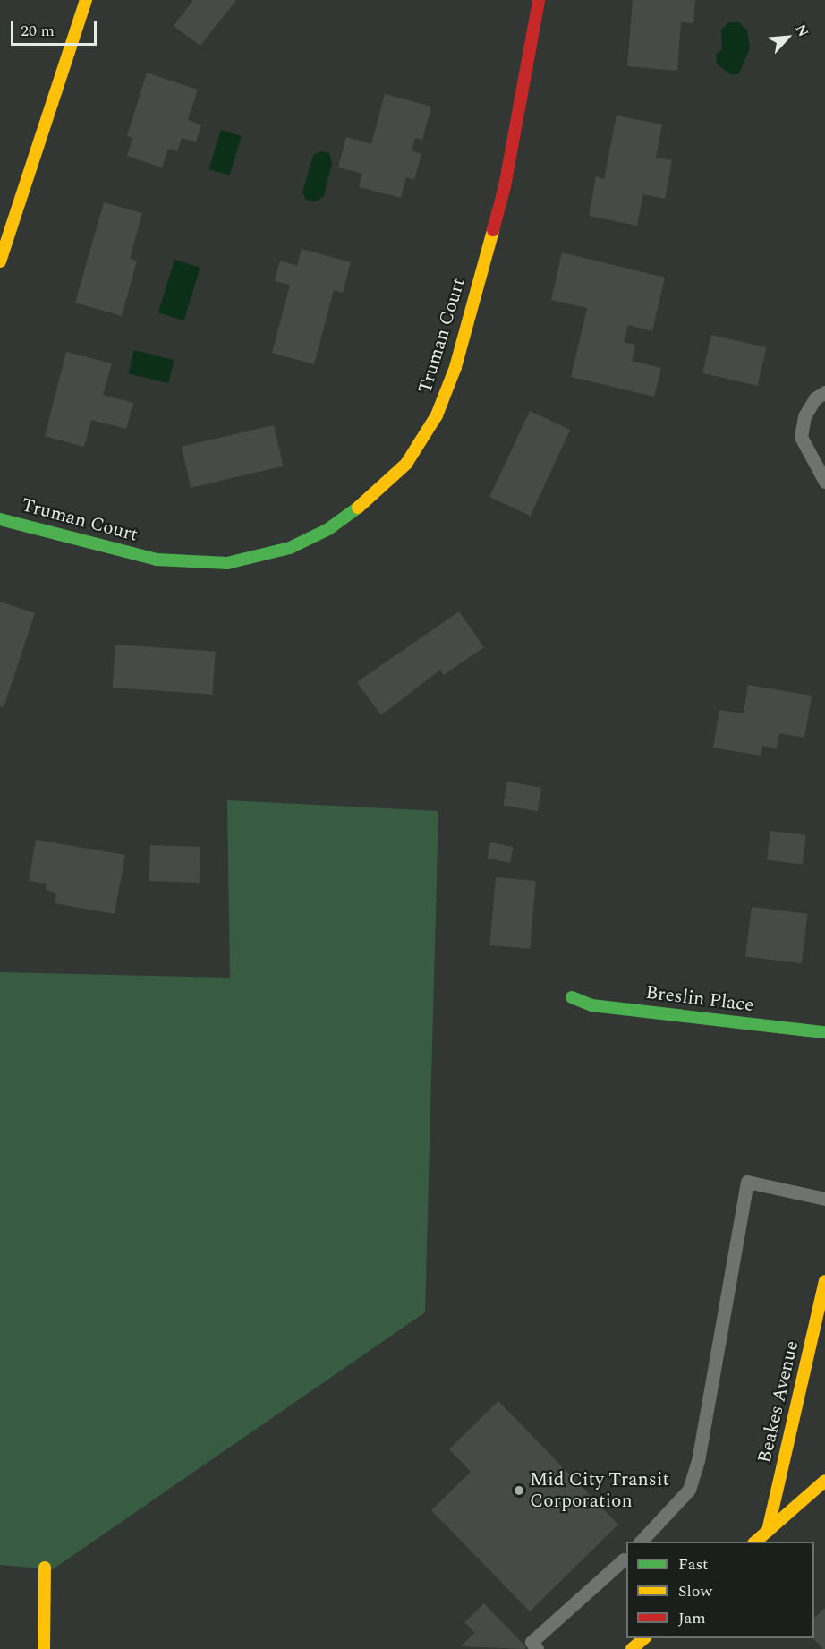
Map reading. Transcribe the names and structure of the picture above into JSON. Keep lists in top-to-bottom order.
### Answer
{
  "streets": {
    "street": ["Truman Court", "Breslin Place", "Beakes Avenue"]
  },
  "places": ["Mid City Transit Corporation"],
  "legend": ["Fast", "Slow", "Jam"],
  "scale_bar": "20 m",
  "north": "top right"
}
